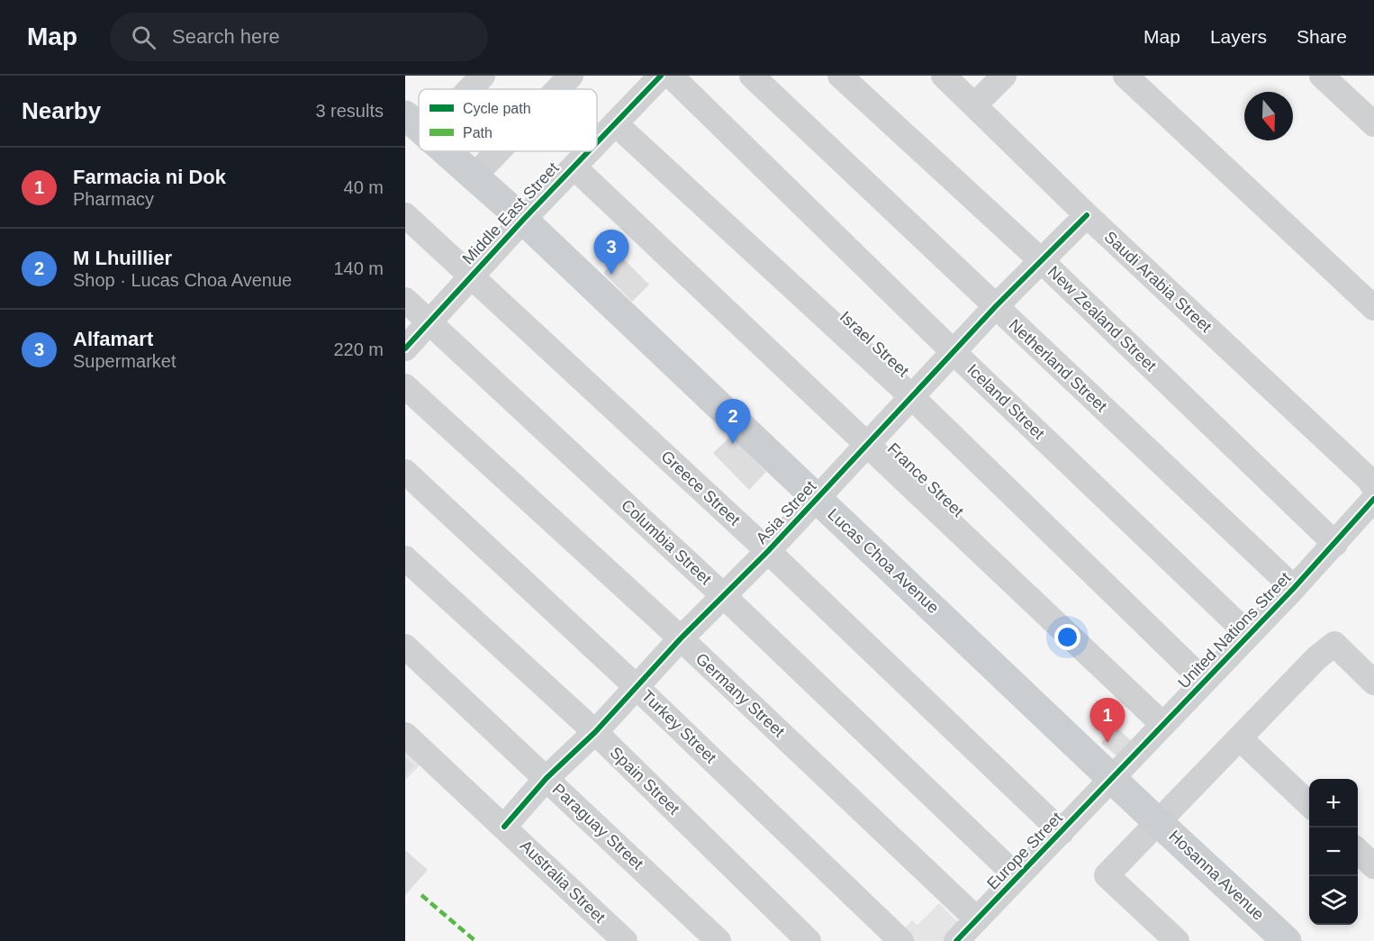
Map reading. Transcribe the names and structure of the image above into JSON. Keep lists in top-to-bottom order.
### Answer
{
  "streets": {
    "main road": ["Lucas Choa Avenue", "Hosanna Avenue"],
    "street": [
      "Middle East Street",
      "Saudi Arabia Street",
      "New Zealand Street",
      "Israel Street",
      "Netherland Street",
      "Iceland Street",
      "France Street",
      "Greece Street",
      "Asia Street",
      "Columbia Street",
      "United Nations Street",
      "Germany Street",
      "Turkey Street",
      "Spain Street",
      "Paraguay Street",
      "Europe Street",
      "Australia Street"
    ]
  },
  "crossings": [
    ["Middle East Street", "Israel Street"],
    ["Middle East Street", "France Street"],
    ["Middle East Street", "Greece Street"],
    ["Middle East Street", "Columbia Street"],
    ["Middle East Street", "Lucas Choa Avenue"],
    ["Saudi Arabia Street", "Asia Street"],
    ["New Zealand Street", "Asia Street"],
    ["New Zealand Street", "United Nations Street"],
    ["Israel Street", "Asia Street"],
    ["Israel Street", "United Nations Street"],
    ["Netherland Street", "Asia Street"],
    ["Netherland Street", "United Nations Street"],
    ["Iceland Street", "Asia Street"],
    ["Iceland Street", "United Nations Street"],
    ["France Street", "Asia Street"],
    ["France Street", "United Nations Street"],
    ["Greece Street", "Asia Street"],
    ["Greece Street", "Europe Street"],
    ["Asia Street", "Columbia Street"],
    ["Asia Street", "Lucas Choa Avenue"],
    ["Asia Street", "Germany Street"],
    ["Asia Street", "Turkey Street"],
    ["Asia Street", "Spain Street"],
    ["Asia Street", "Paraguay Street"],
    ["Asia Street", "Australia Street"],
    ["Columbia Street", "Europe Street"],
    ["Lucas Choa Avenue", "United Nations Street"],
    ["Lucas Choa Avenue", "Europe Street"],
    ["Lucas Choa Avenue", "Hosanna Avenue"],
    ["United Nations Street", "Europe Street"],
    ["Germany Street", "Europe Street"]
  ],
  "legend": ["Cycle path", "Path"],
  "north": "bottom",
  "page": {
    "header": "Map",
    "search": "Search here",
    "nav": ["Map", "Layers", "Share"],
    "heading": ["Nearby", "3 results"],
    "list": [
      {
        "mark": "1",
        "name": "Farmacia ni Dok",
        "note": "Pharmacy",
        "value": "40 m"
      },
      {
        "mark": "2",
        "name": "M Lhuillier",
        "note": "Shop · Lucas Choa Avenue",
        "value": "140 m"
      },
      {
        "mark": "3",
        "name": "Alfamart",
        "note": "Supermarket",
        "value": "220 m"
      }
    ],
    "pins": ["3", "2", "1"],
    "map_buttons": ["+", "−"]
  }
}
